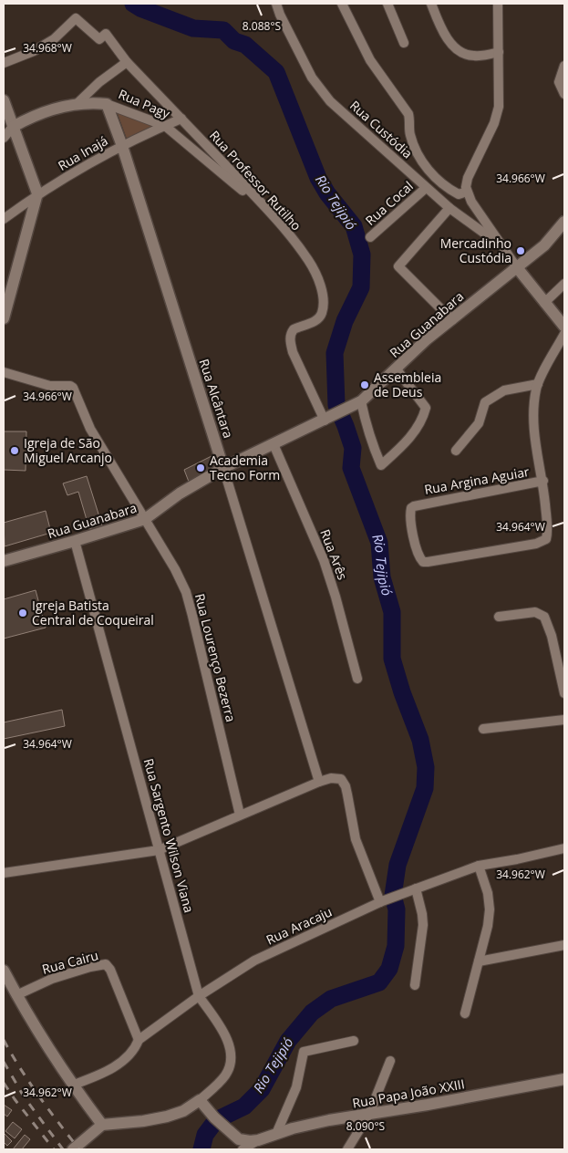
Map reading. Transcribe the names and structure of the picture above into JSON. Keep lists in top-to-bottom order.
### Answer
{
  "streets": {
    "street": [
      "Rua Pagy",
      "Rua Custódia",
      "Rua Inajá",
      "Rua Professor Rutilho",
      "Rua Cocal",
      "Rua Guanabara",
      "Rua Alcântara",
      "Rua Argina Aguiar",
      "Rua Arês",
      "Rua Lourenço Bezerra",
      "Rua Sargento Wilson Viana",
      "Rua Aracaju",
      "Rua Cairu",
      "Rua Papa João XXIII"
    ]
  },
  "crossings": [
    ["Rua Pagy", "Rua Inajá"],
    ["Rua Pagy", "Rua Professor Rutilho"],
    ["Rua Pagy", "Rua Alcântara"],
    ["Rua Custódia", "Rua Cocal"],
    ["Rua Inajá", "Rua Professor Rutilho"],
    ["Rua Inajá", "Rua Alcântara"],
    ["Rua Professor Rutilho", "Rua Guanabara"],
    ["Rua Guanabara", "Rua Alcântara"],
    ["Rua Guanabara", "Rua Arês"],
    ["Rua Guanabara", "Rua Lourenço Bezerra"],
    ["Rua Guanabara", "Rua Sargento Wilson Viana"],
    ["Rua Sargento Wilson Viana", "Rua Aracaju"],
    ["Rua Sargento Wilson Viana", "Rua Papa João XXIII"],
    ["Rua Aracaju", "Rua Cairu"]
  ],
  "water": ["Rio Tejipió"],
  "places": [
    "Mercadinho Custódia",
    "Assembleia de Deus",
    "Igreja de São Miguel Arcanjo",
    "Academia Tecno Form",
    "Igreja Batista Central de Coqueiral"
  ],
  "coordinates": [
    "8.088°S",
    "34.968°W",
    "34.966°W",
    "34.964°W",
    "34.962°W",
    "8.090°S"
  ]
}
